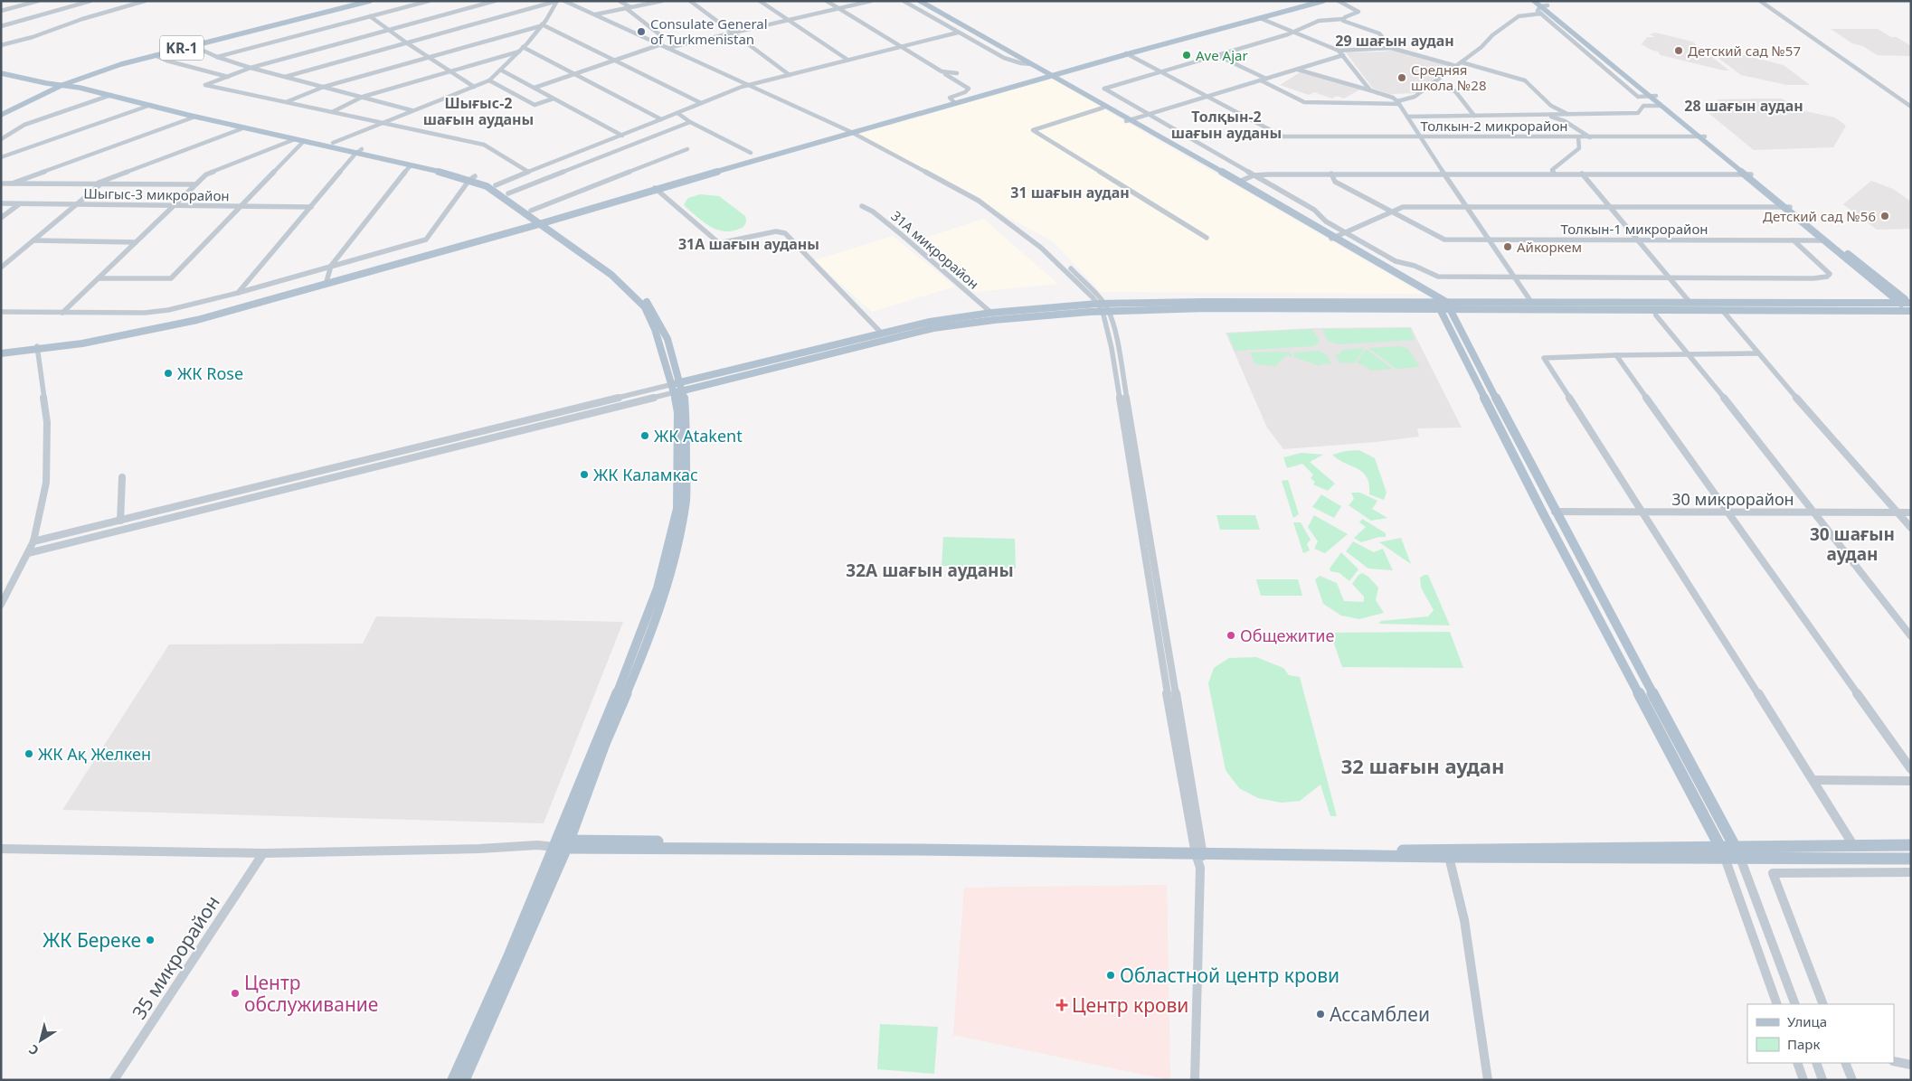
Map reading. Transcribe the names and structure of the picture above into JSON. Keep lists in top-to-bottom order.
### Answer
{
  "streets": {
    "main road": ["KR-1"],
    "street": [
      "Толкын-2 микрорайон",
      "Шыгыс-3 микрорайон",
      "Толкын-1 микрорайон",
      "31А микрорайон",
      "30 микрорайон",
      "35 микрорайон"
    ]
  },
  "districts": [
    "29 шағын аудан",
    "Шығыс-2 шағын ауданы",
    "28 шағын аудан",
    "Толқын-2 шағын ауданы",
    "31 шағын аудан",
    "31А шағын ауданы",
    "30 шағын аудан",
    "32А шағын ауданы",
    "32 шағын аудан"
  ],
  "places": {
    "other": [
      "Consulate General of Turkmenistan",
      "Детский сад №57",
      "Ave Ajar",
      "Средняя школа №28",
      "Детский сад №56",
      "Айкоркем",
      "ЖК Rose",
      "ЖК Atakent",
      "ЖК Каламкас",
      "Общежитие",
      "ЖК Ақ Желкен",
      "ЖК Береке",
      "Областной центр крови",
      "Центр обслуживание",
      "Ассамблеи"
    ],
    "health": ["Центр крови"]
  },
  "legend": ["Улица", "Парк"],
  "north": "bottom left"
}
